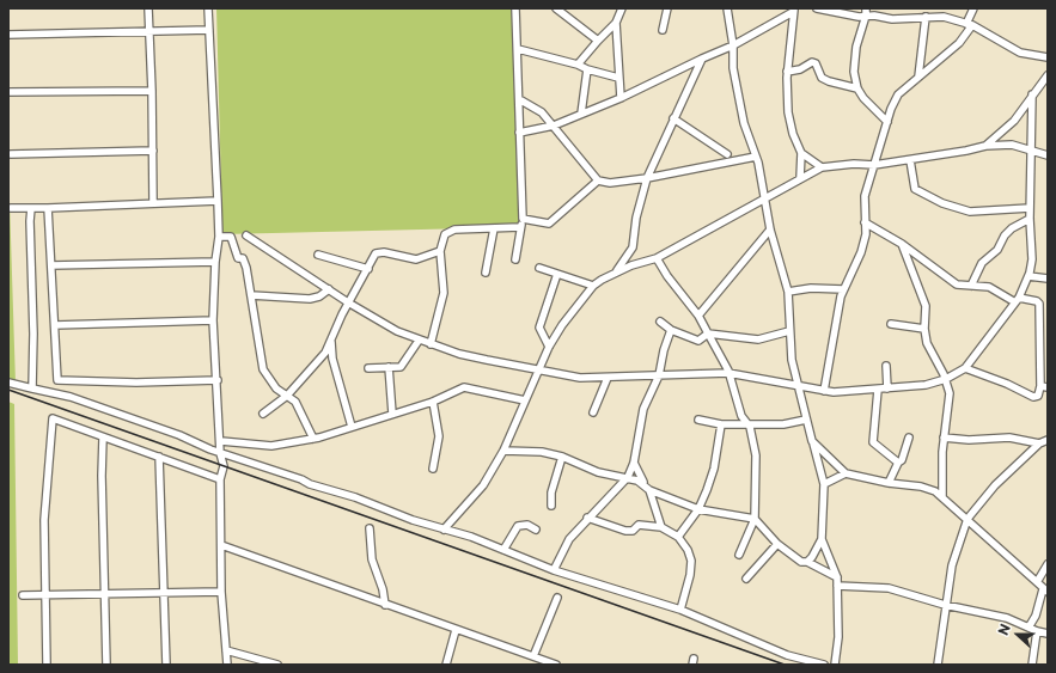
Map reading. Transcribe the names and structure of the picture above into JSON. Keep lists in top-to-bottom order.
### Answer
{
  "north": "left"
}
